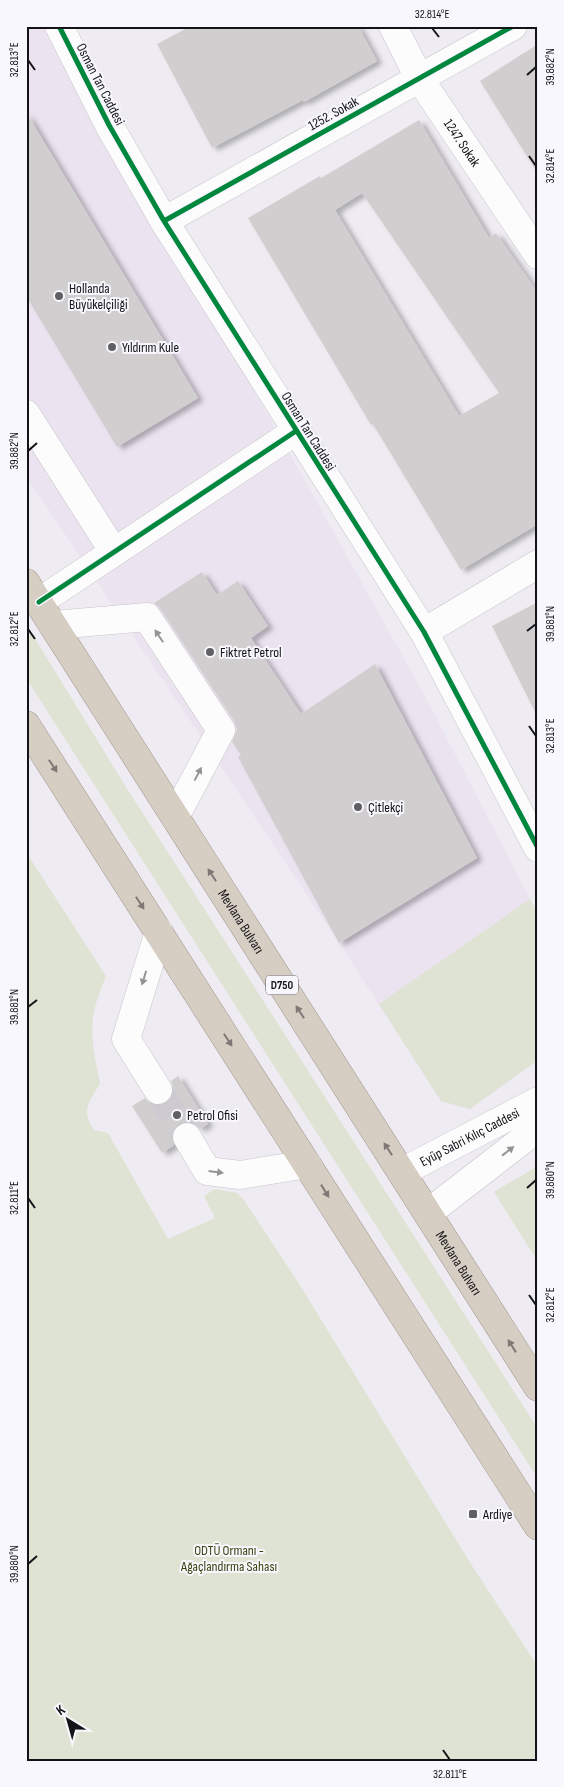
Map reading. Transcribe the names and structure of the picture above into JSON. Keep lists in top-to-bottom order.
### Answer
{
  "streets": {
    "highway": ["Mevlana Bulvarı", "D750"],
    "street": [
      "Osman Tan Caddesi",
      "1252. Sokak",
      "1247. Sokak",
      "Eyüp Sabri Kılıç Caddesi"
    ]
  },
  "crossings": [
    ["Osman Tan Caddesi", "1252. Sokak"],
    ["1252. Sokak", "1247. Sokak"],
    ["Mevlana Bulvarı", "Eyüp Sabri Kılıç Caddesi"]
  ],
  "parks": ["ODTÜ Ormanı - Ağaçlandırma Sahası"],
  "places": {
    "other": [
      "Hollanda Büyükelçiliği",
      "Yıldırım Kule",
      "Fiktret Petrol",
      "Çitlekçi",
      "Petrol Ofisi"
    ],
    "transit": ["Ardiye"]
  },
  "north": "top left",
  "coordinates": [
    "32.814°E",
    "32.813°E",
    "39.882°N",
    "39.881°N",
    "32.812°E",
    "39.880°N",
    "32.811°E"
  ]
}
